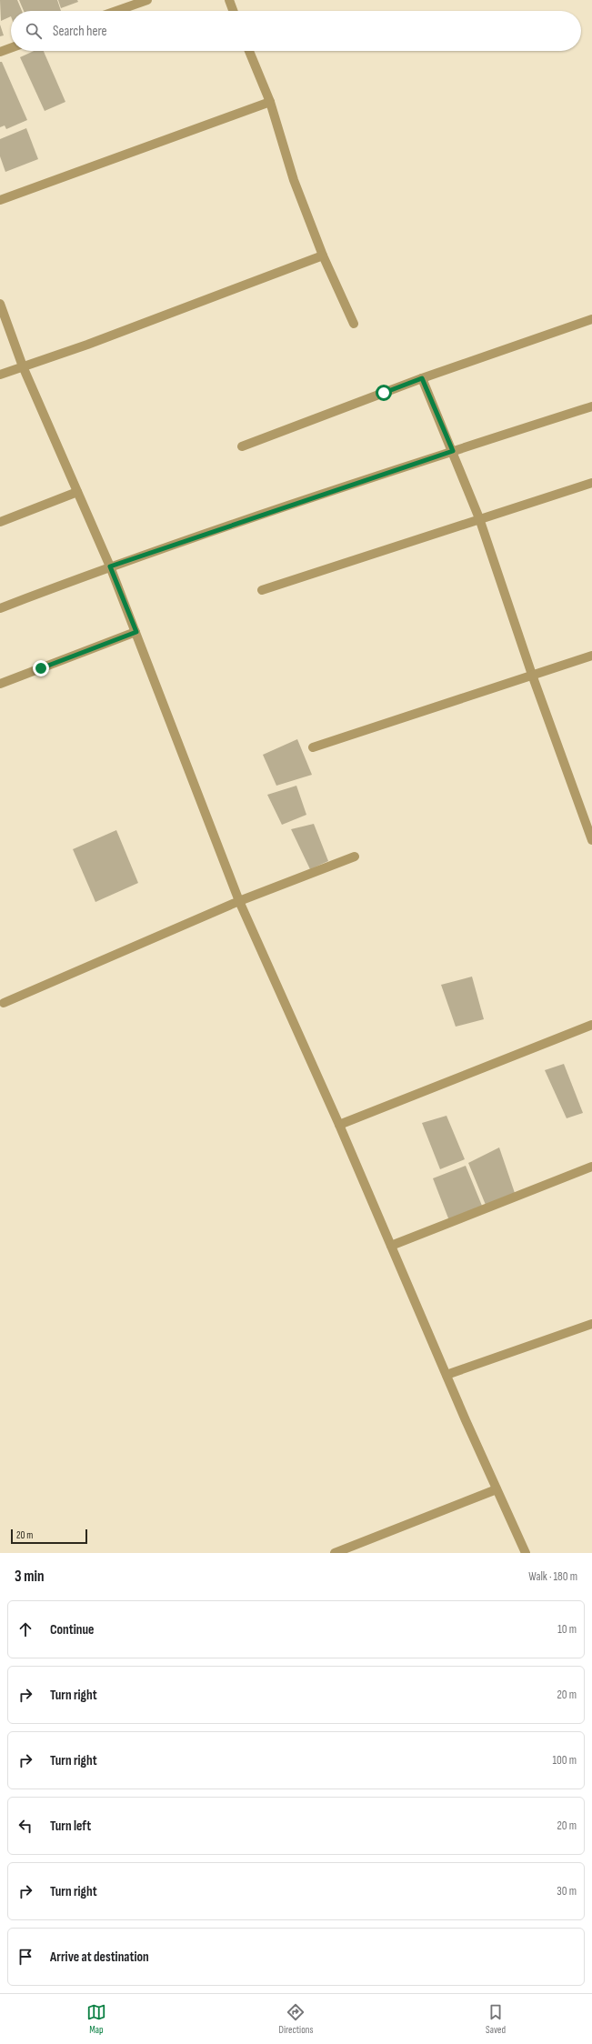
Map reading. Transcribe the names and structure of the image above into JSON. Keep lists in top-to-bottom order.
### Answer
{
  "scale_bar": "20 m",
  "page": {
    "search": "Search here",
    "scale": "20 m",
    "heading": ["3 min", "Walk · 180 m"],
    "list": [
      ["Continue", "10 m"],
      ["Turn right", "20 m"],
      ["Turn right", "100 m"],
      ["Turn left", "20 m"],
      ["Turn right", "30 m"],
      "Arrive at destination"
    ],
    "nav": ["Map", "Directions", "Saved"]
  }
}
